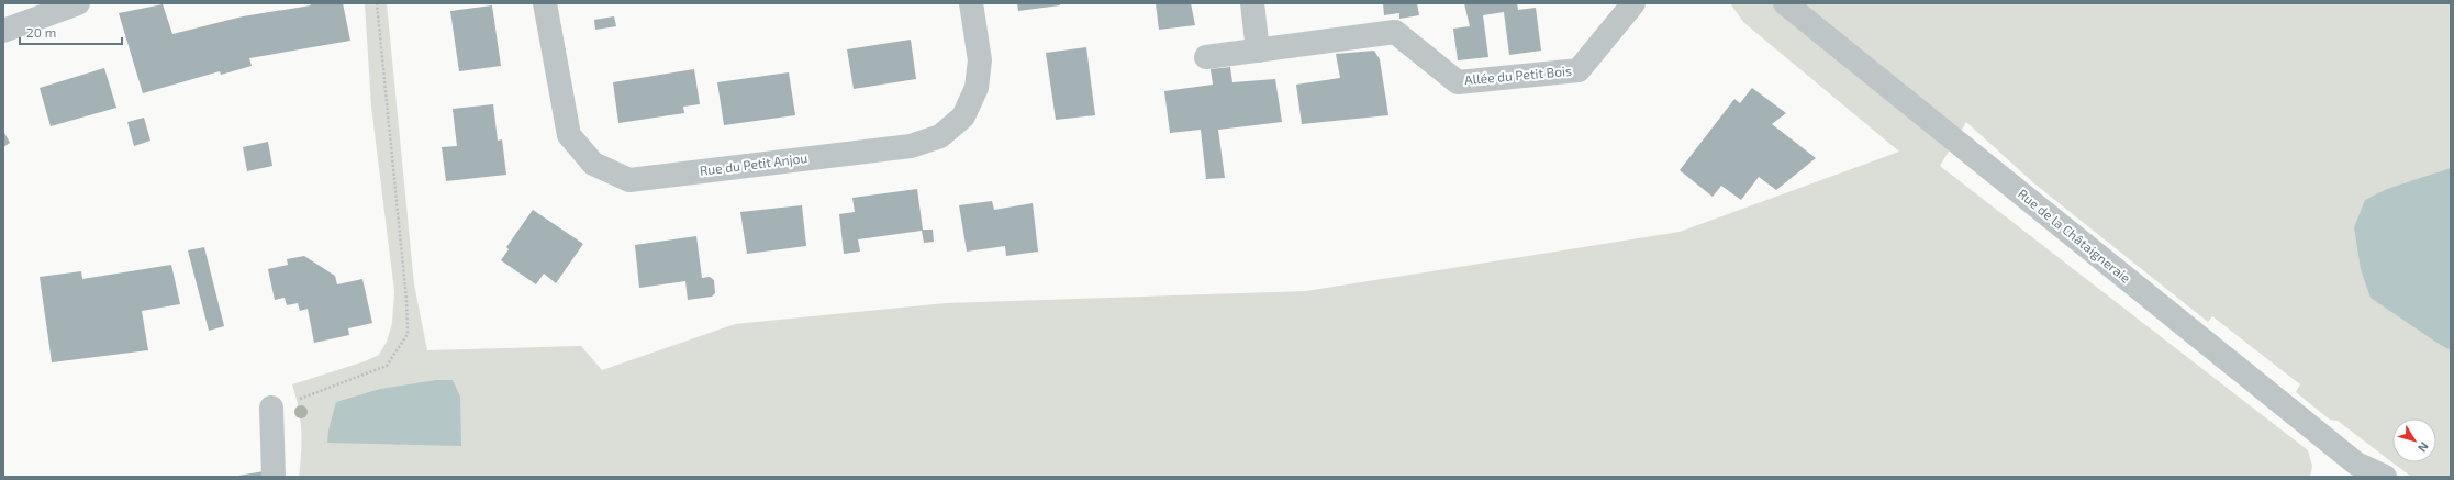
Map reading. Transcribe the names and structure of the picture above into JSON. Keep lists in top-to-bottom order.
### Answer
{
  "streets": {
    "street": ["Allée du Petit Bois", "Rue du Petit Anjou", "Rue de la Châtaigneraie"]
  },
  "scale_bar": "20 m",
  "north": "bottom right"
}
